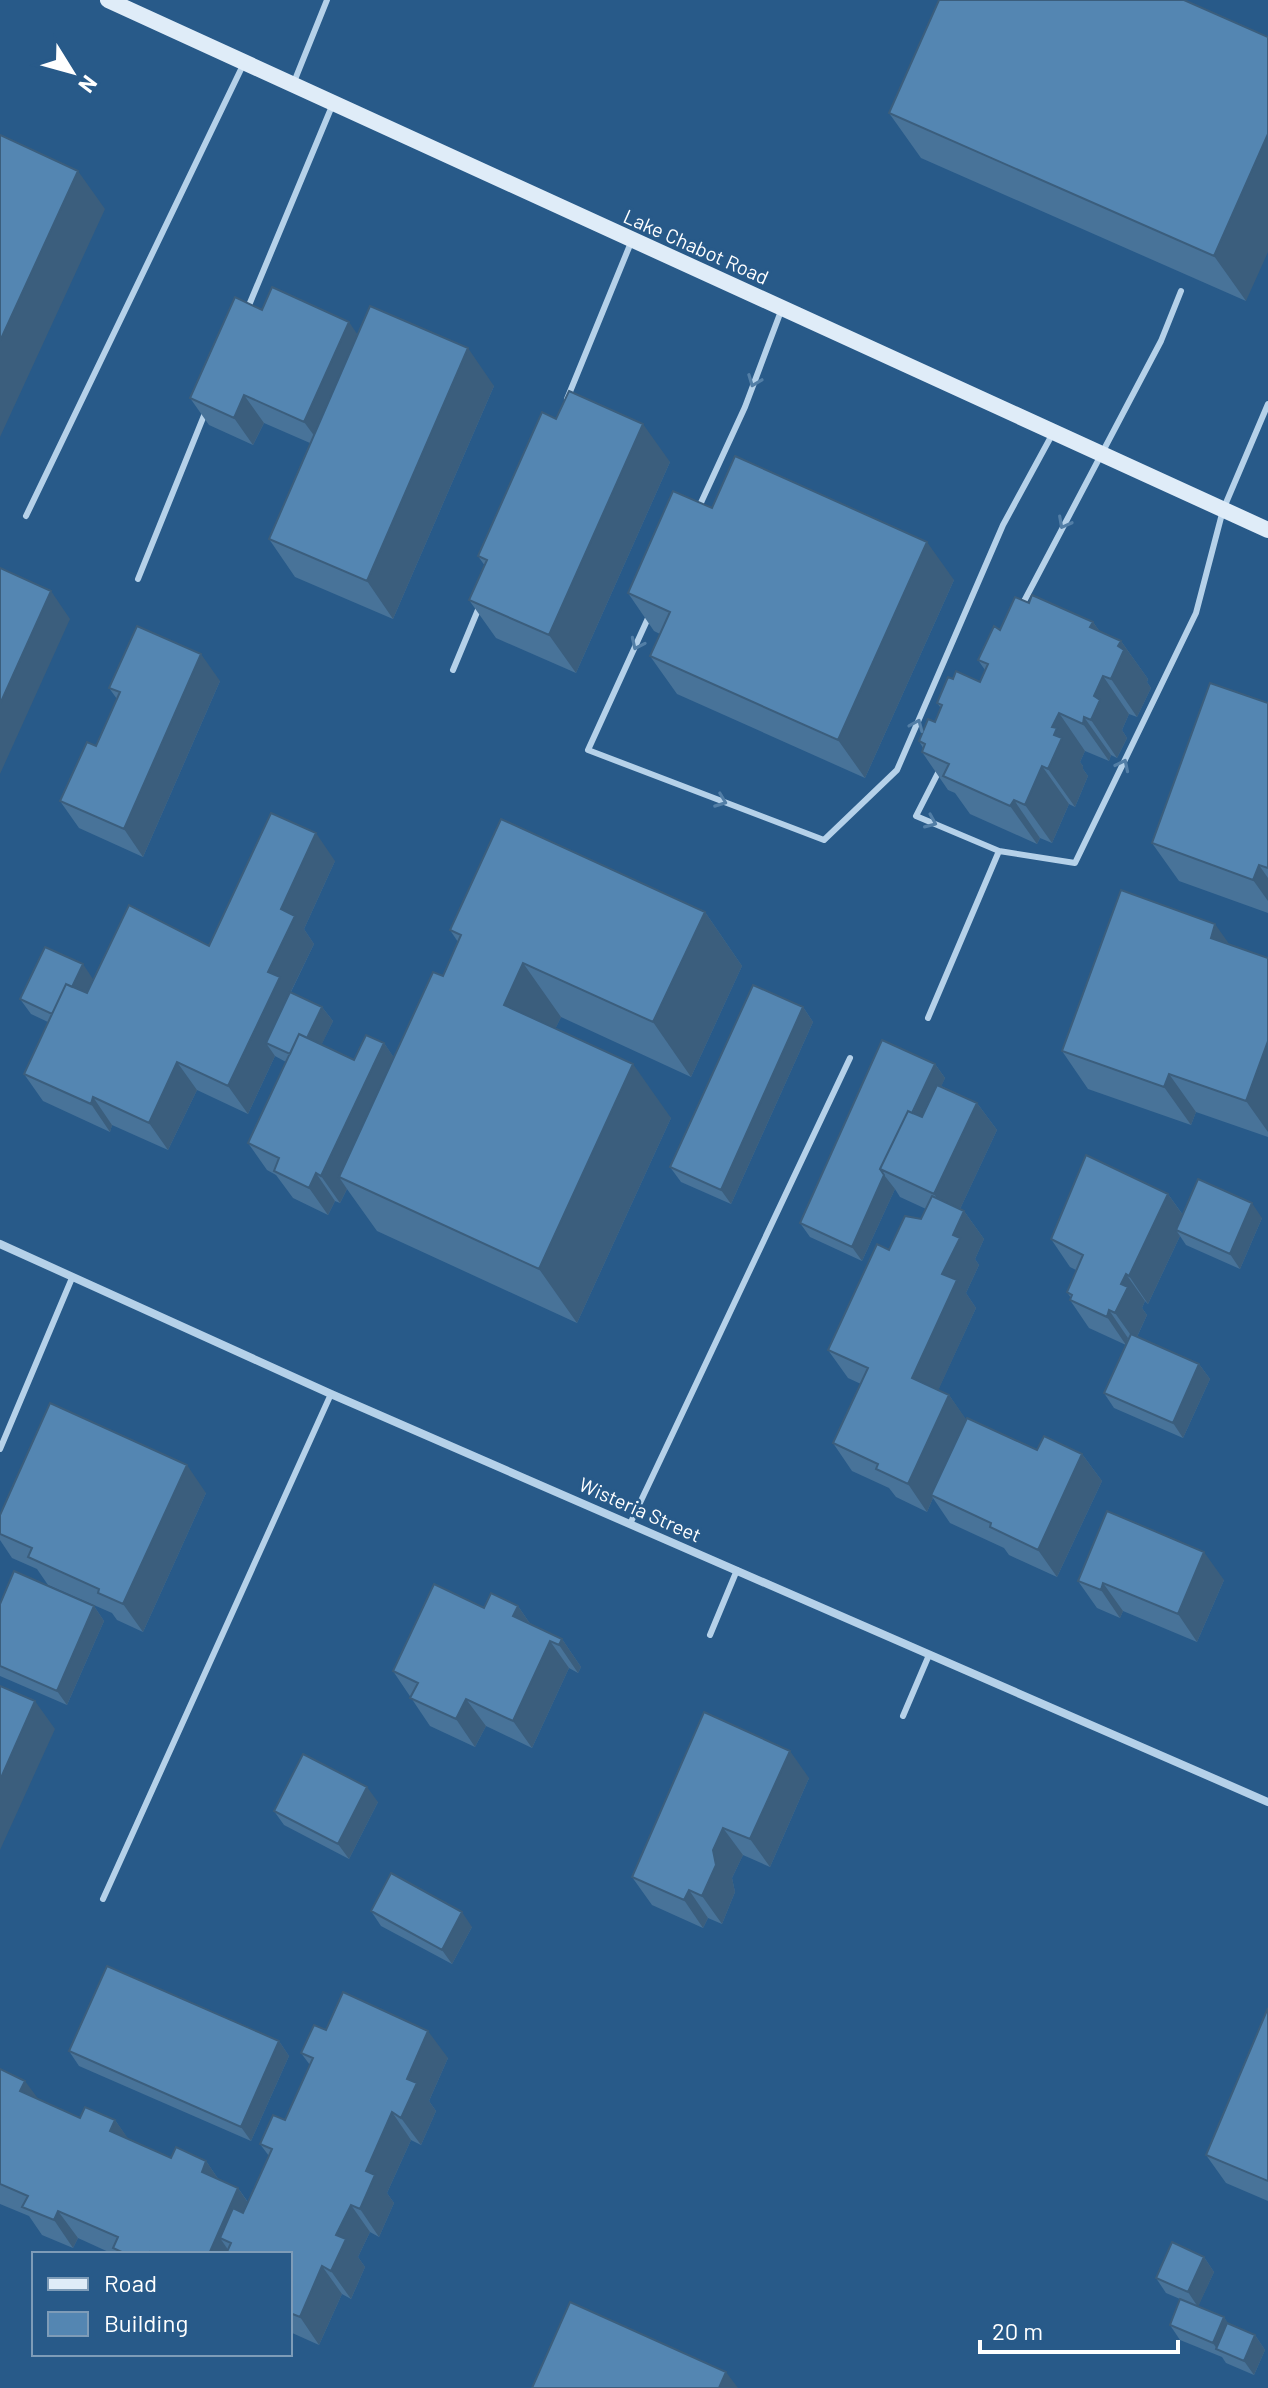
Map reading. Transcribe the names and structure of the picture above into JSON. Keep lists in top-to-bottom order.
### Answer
{
  "streets": {
    "main road": ["Lake Chabot Road"],
    "street": ["Wisteria Street"]
  },
  "legend": ["Road", "Building"],
  "scale_bar": "20 m",
  "north": "bottom right"
}
